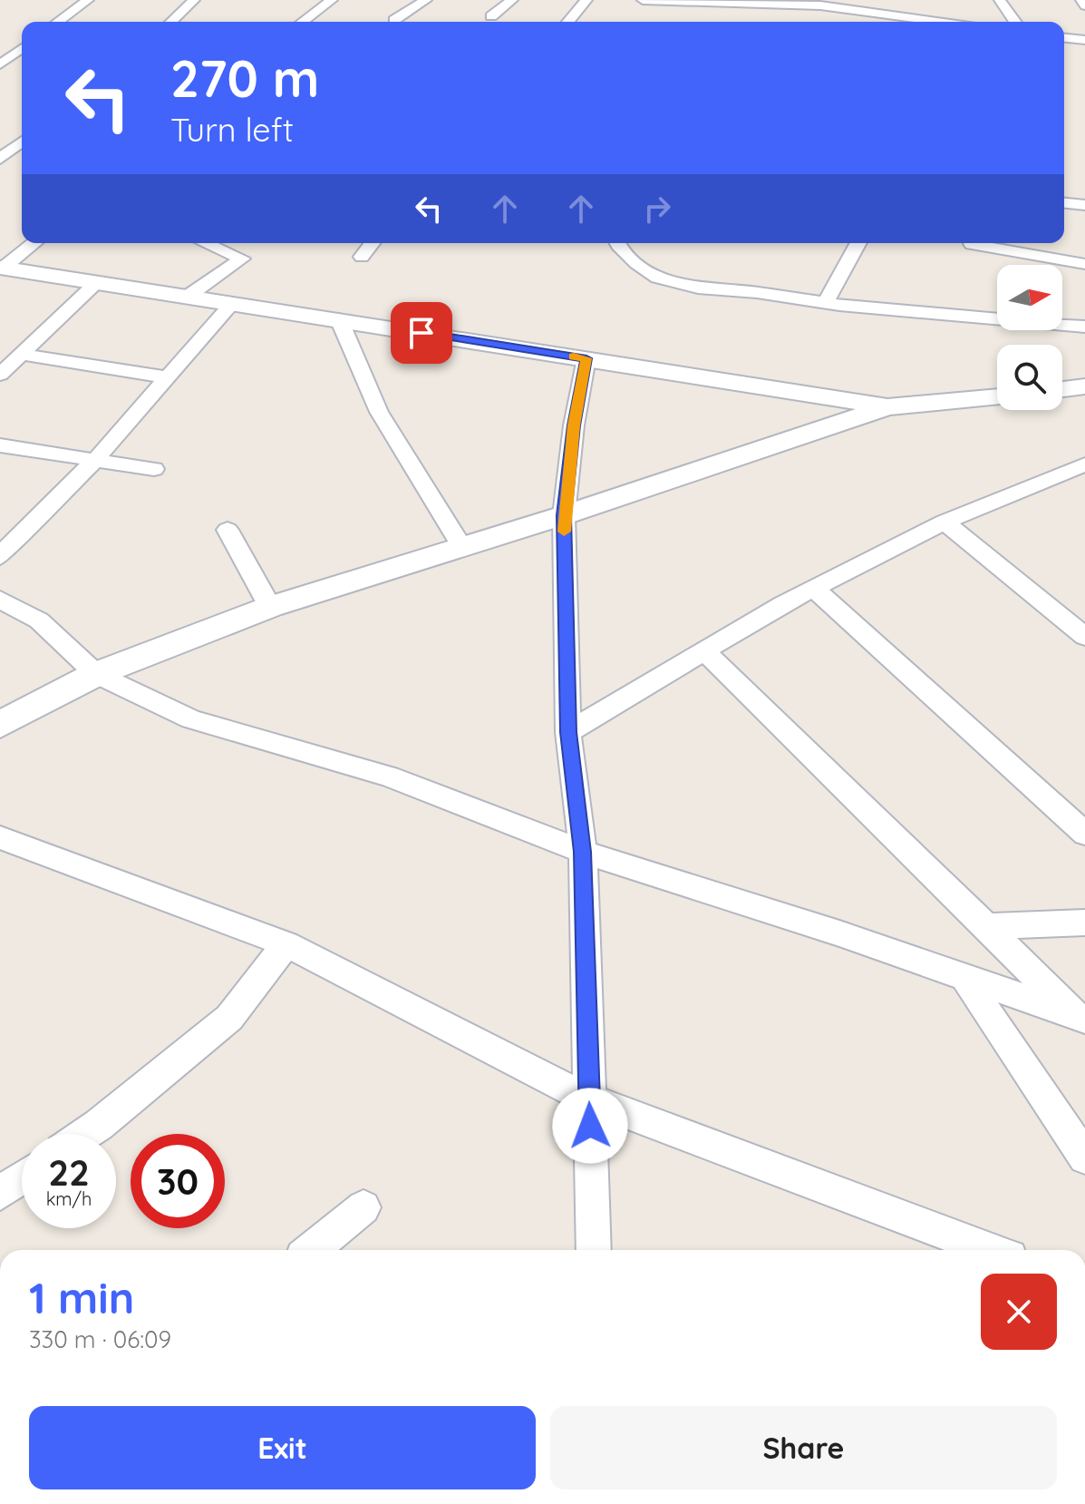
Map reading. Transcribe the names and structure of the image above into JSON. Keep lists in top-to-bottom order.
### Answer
{
  "north": "right",
  "page": {
    "turn": ["270 m", "Turn left"],
    "speed": "22 km/h",
    "limit": "30",
    "heading": ["1 min", "330 m · 06:09"],
    "buttons": ["Exit", "Share"]
  }
}
